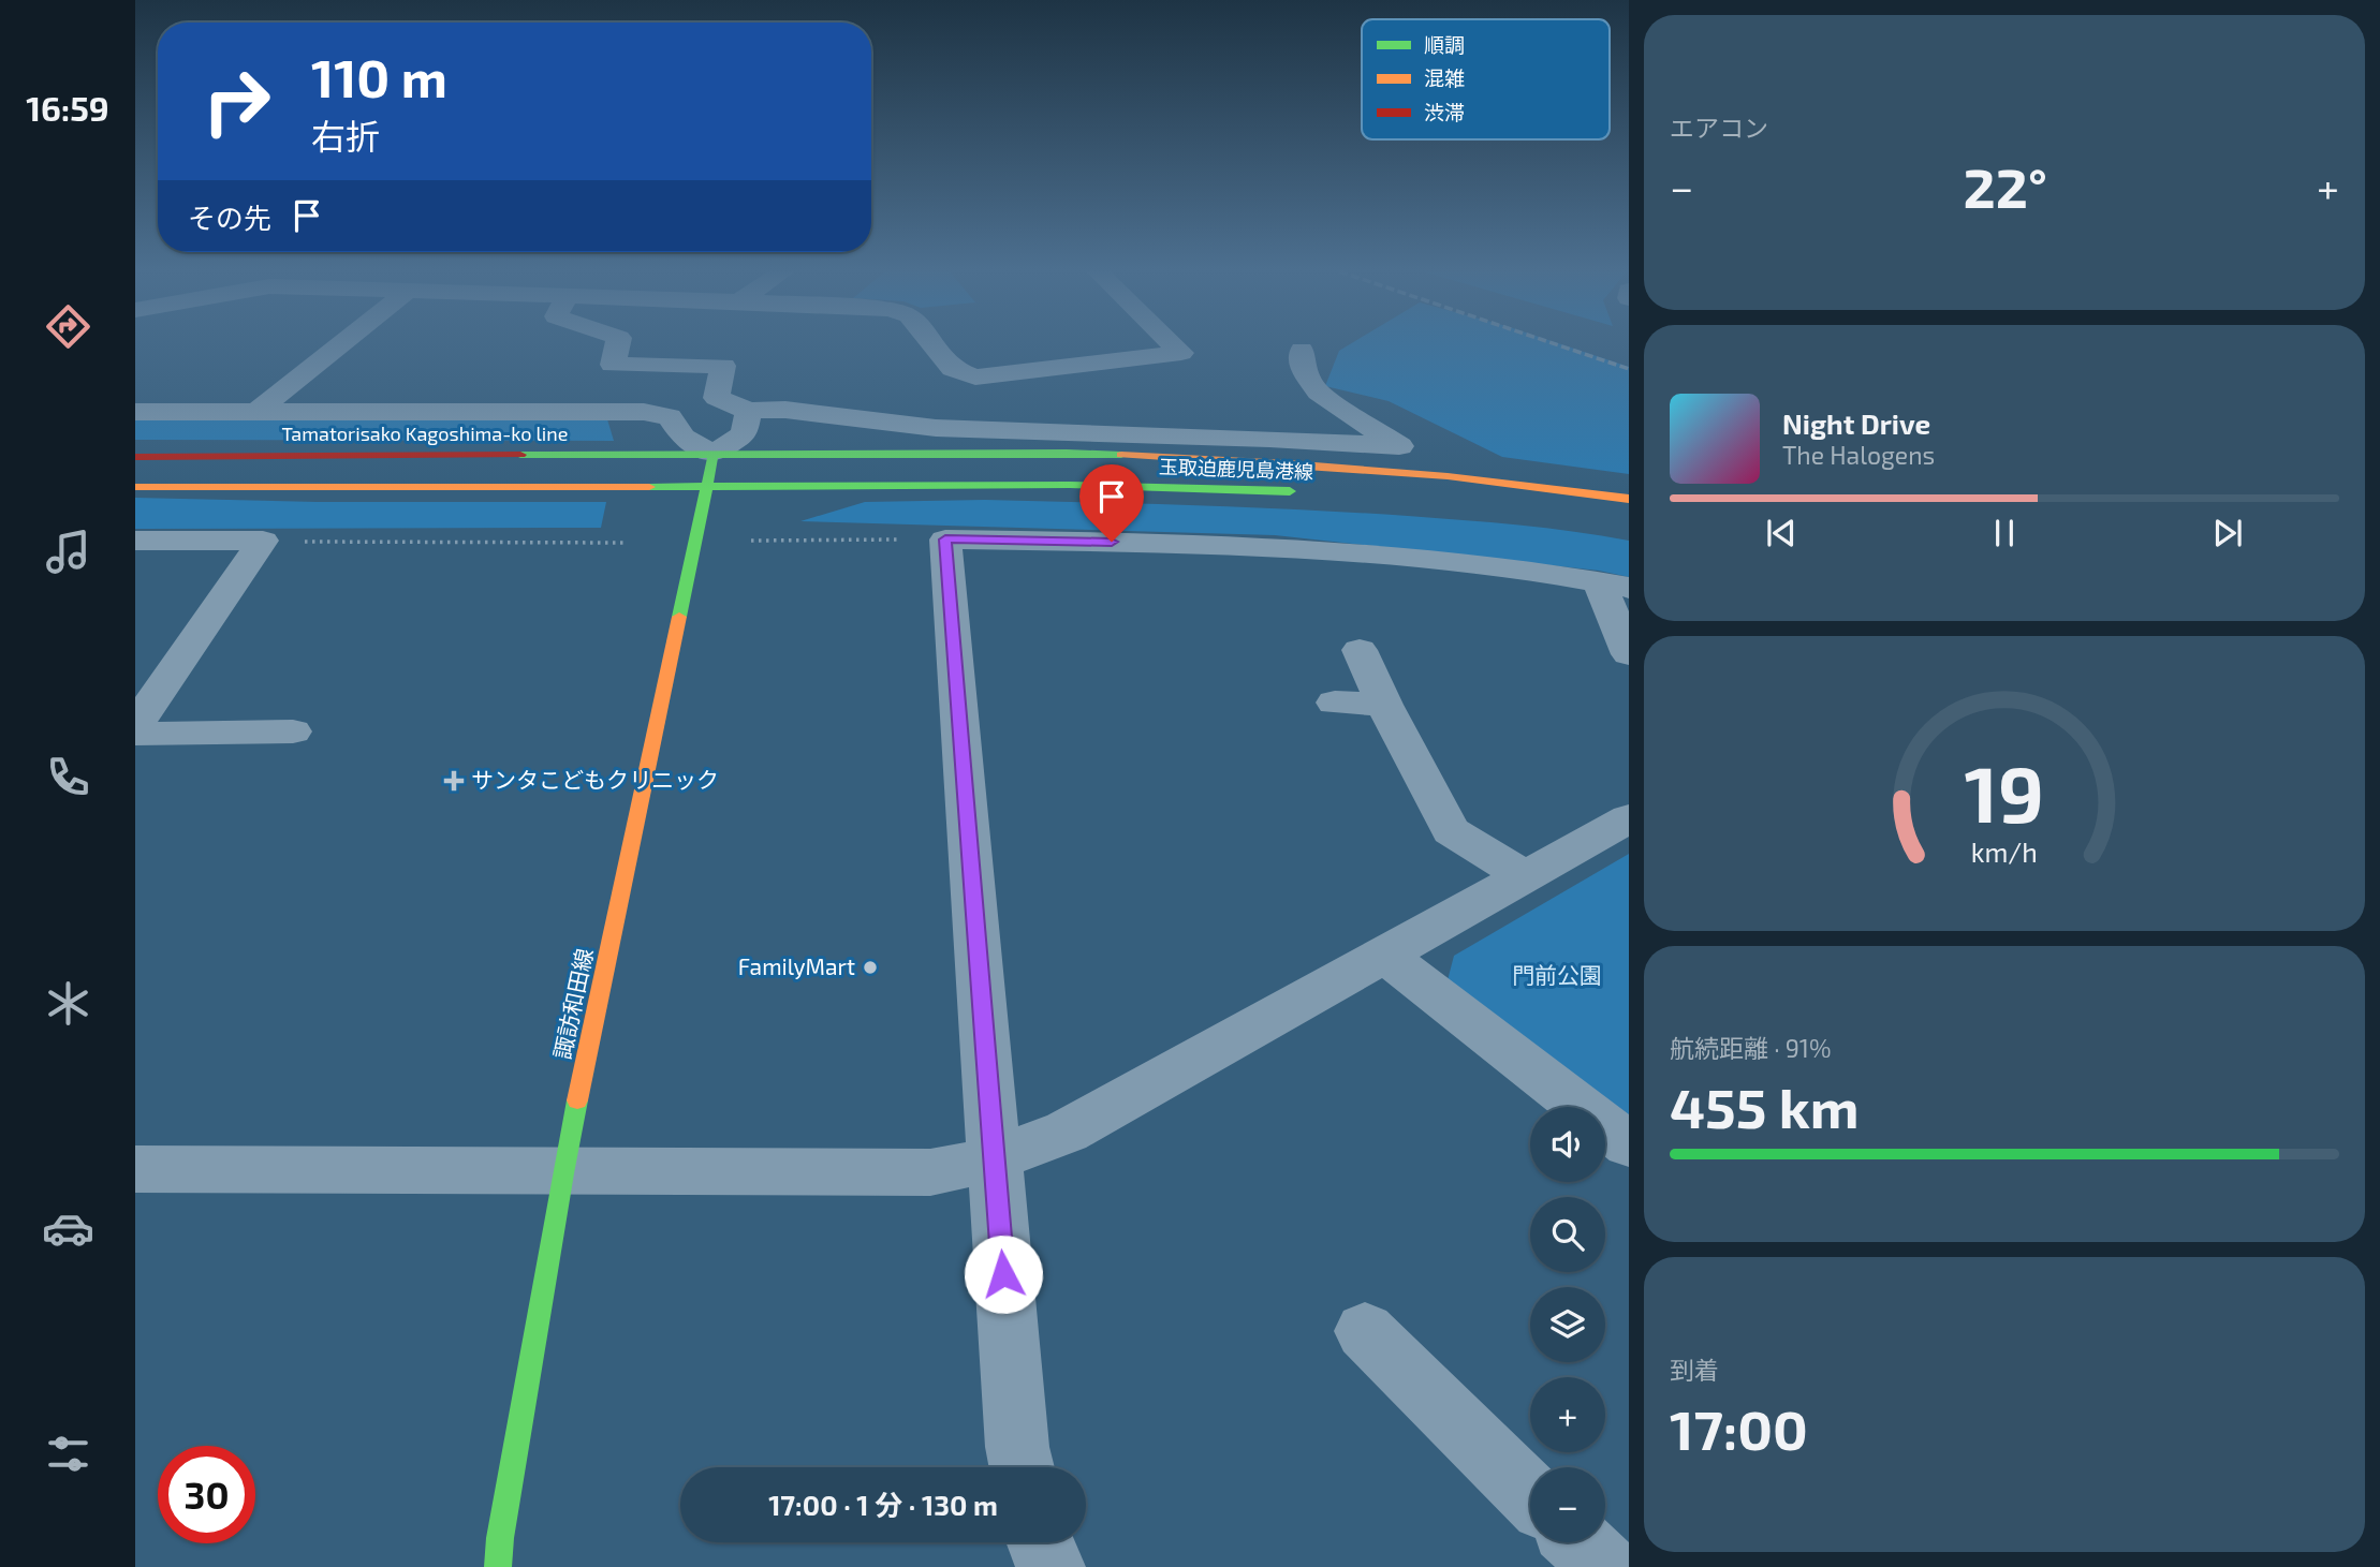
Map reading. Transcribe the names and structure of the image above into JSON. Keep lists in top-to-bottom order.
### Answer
{
  "streets": {
    "main road": ["Tamatorisako Kagoshima-ko line", "玉取迫鹿児島港線", "諏訪和田線"]
  },
  "crossings": [
    ["Tamatorisako Kagoshima-ko line", "玉取迫鹿児島港線"],
    ["Tamatorisako Kagoshima-ko line", "諏訪和田線"],
    ["玉取迫鹿児島港線", "諏訪和田線"]
  ],
  "parks": ["門前公園"],
  "places": {
    "health": ["サンタこどもクリニック"],
    "other": ["FamilyMart"]
  },
  "legend": ["順調", "混雑", "渋滞"],
  "page": {
    "tabs": "16:59",
    "tile": [
      "エアコン",
      ["航続距離 · 91%", "455 km"],
      ["到着", "17:00"]
    ],
    "turn": ["110 m", "右折"],
    "heat": ["−", "22°", "+"],
    "then": "その先",
    "song": ["Night Drive", "The Halogens"],
    "map_buttons": ["+", "−"],
    "limit": "30",
    "trip": "17:00 · 1 分 · 130 m",
    "gauge": ["19", "km/h"]
  }
}
